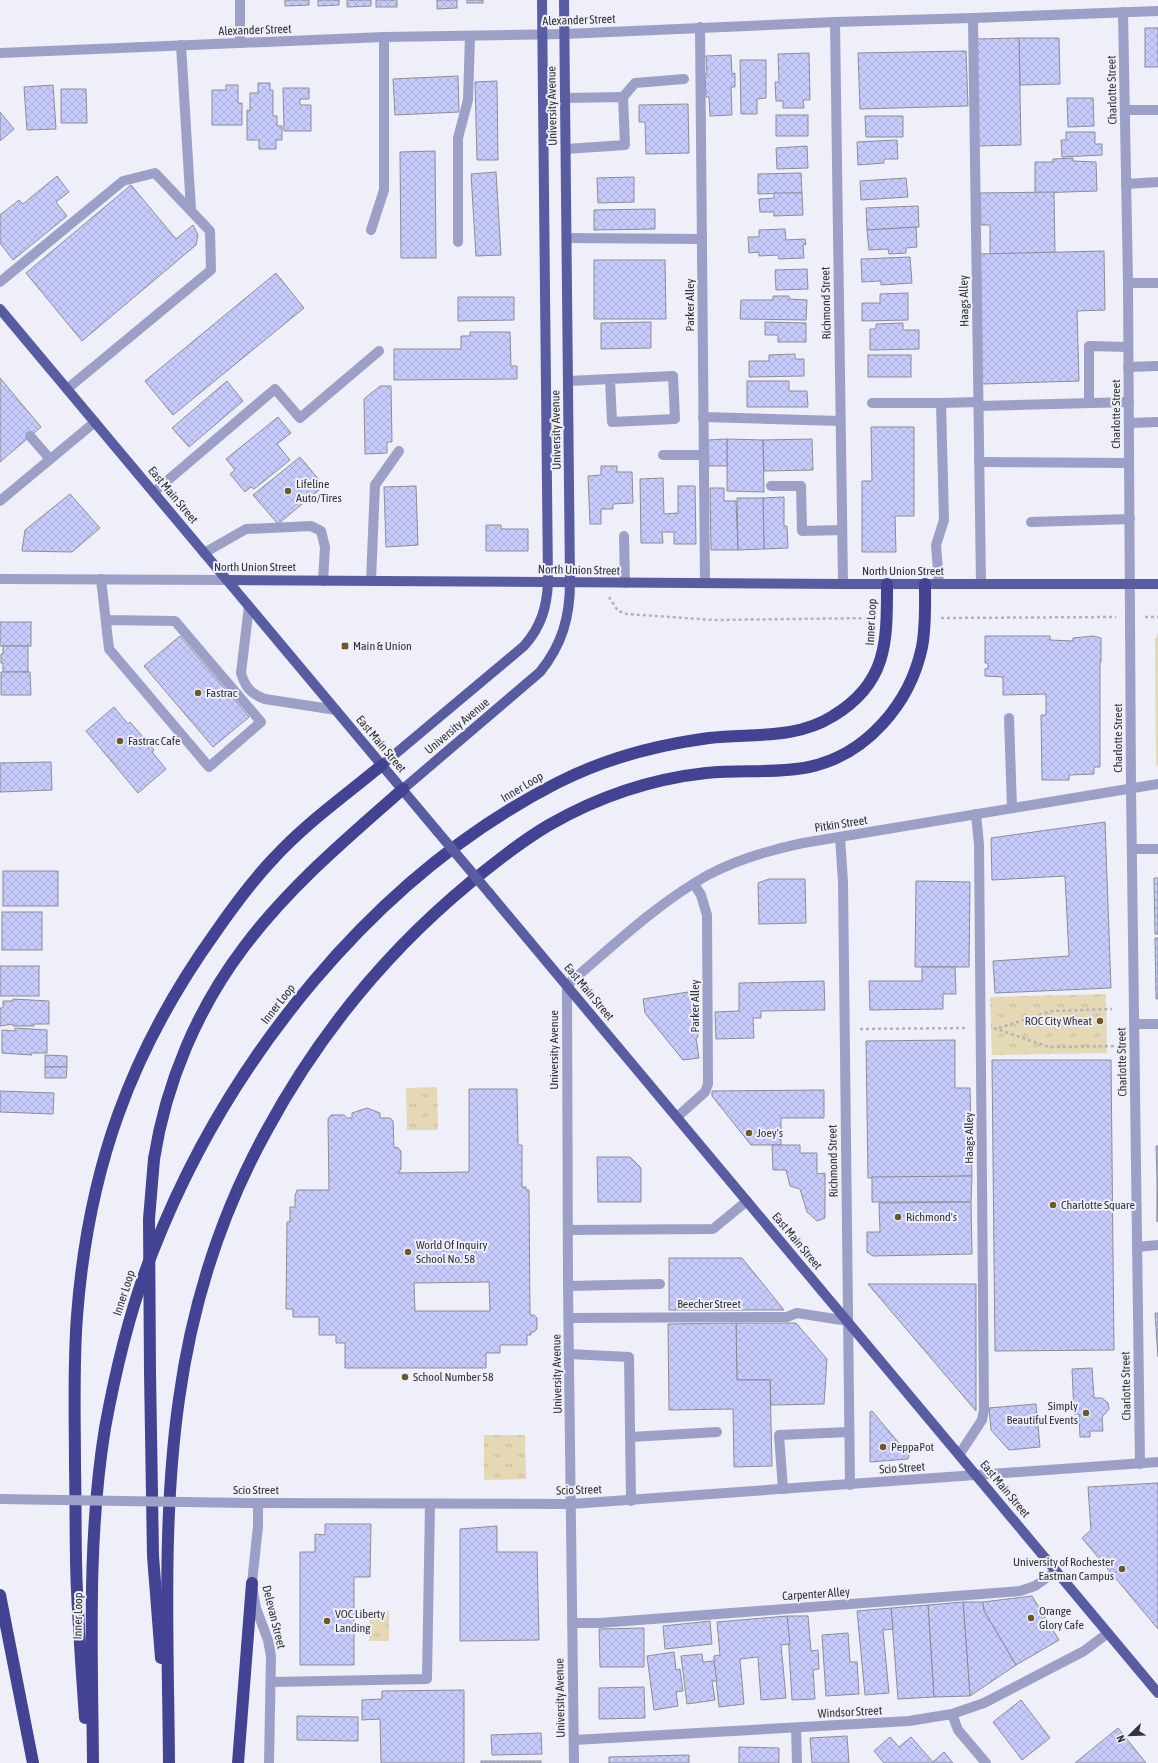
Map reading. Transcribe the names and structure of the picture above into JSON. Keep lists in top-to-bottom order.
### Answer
{
  "streets": {
    "highway": ["Inner Loop"],
    "main road": ["University Avenue", "East Main Street", "North Union Street"],
    "street": [
      "Alexander Street",
      "Charlotte Street",
      "Haags Alley",
      "Richmond Street",
      "Parker Alley",
      "Pitkin Street",
      "Beecher Street",
      "Scio Street",
      "Carpenter Alley",
      "Delevan Street",
      "Windsor Street"
    ]
  },
  "crossings": [
    ["Alexander Street", "Charlotte Street"],
    ["Alexander Street", "University Avenue"],
    ["Alexander Street", "Haags Alley"],
    ["Alexander Street", "Richmond Street"],
    ["Alexander Street", "Parker Alley"],
    ["Charlotte Street", "North Union Street"],
    ["Charlotte Street", "Pitkin Street"],
    ["Charlotte Street", "Scio Street"],
    ["University Avenue", "East Main Street"],
    ["University Avenue", "North Union Street"],
    ["University Avenue", "Pitkin Street"],
    ["University Avenue", "Beecher Street"],
    ["University Avenue", "Scio Street"],
    ["University Avenue", "Carpenter Alley"],
    ["University Avenue", "Windsor Street"],
    ["Haags Alley", "East Main Street"],
    ["Haags Alley", "North Union Street"],
    ["Haags Alley", "Pitkin Street"],
    ["Richmond Street", "East Main Street"],
    ["Richmond Street", "North Union Street"],
    ["Richmond Street", "Pitkin Street"],
    ["Richmond Street", "Beecher Street"],
    ["Richmond Street", "Scio Street"],
    ["Parker Alley", "East Main Street"],
    ["Parker Alley", "North Union Street"],
    ["Parker Alley", "Pitkin Street"],
    ["East Main Street", "North Union Street"],
    ["East Main Street", "Pitkin Street"],
    ["East Main Street", "Beecher Street"],
    ["East Main Street", "Scio Street"],
    ["East Main Street", "Carpenter Alley"],
    ["East Main Street", "Windsor Street"],
    ["North Union Street", "Inner Loop"],
    ["Scio Street", "Delevan Street"]
  ],
  "places": {
    "other": [
      "Lifeline Auto/Tires",
      "Fastrac",
      "Fastrac Cafe",
      "ROC City Wheat",
      "Joey's",
      "Charlotte Square",
      "Richmond's",
      "World Of Inquiry School No. 58",
      "School Number 58",
      "Simply Beautiful Events",
      "PeppaPot",
      "University of Rochester Eastman Campus",
      "Orange Glory Cafe",
      "VOC Liberty Landing"
    ],
    "transit": ["Main & Union"]
  },
  "north": "bottom left"
}
